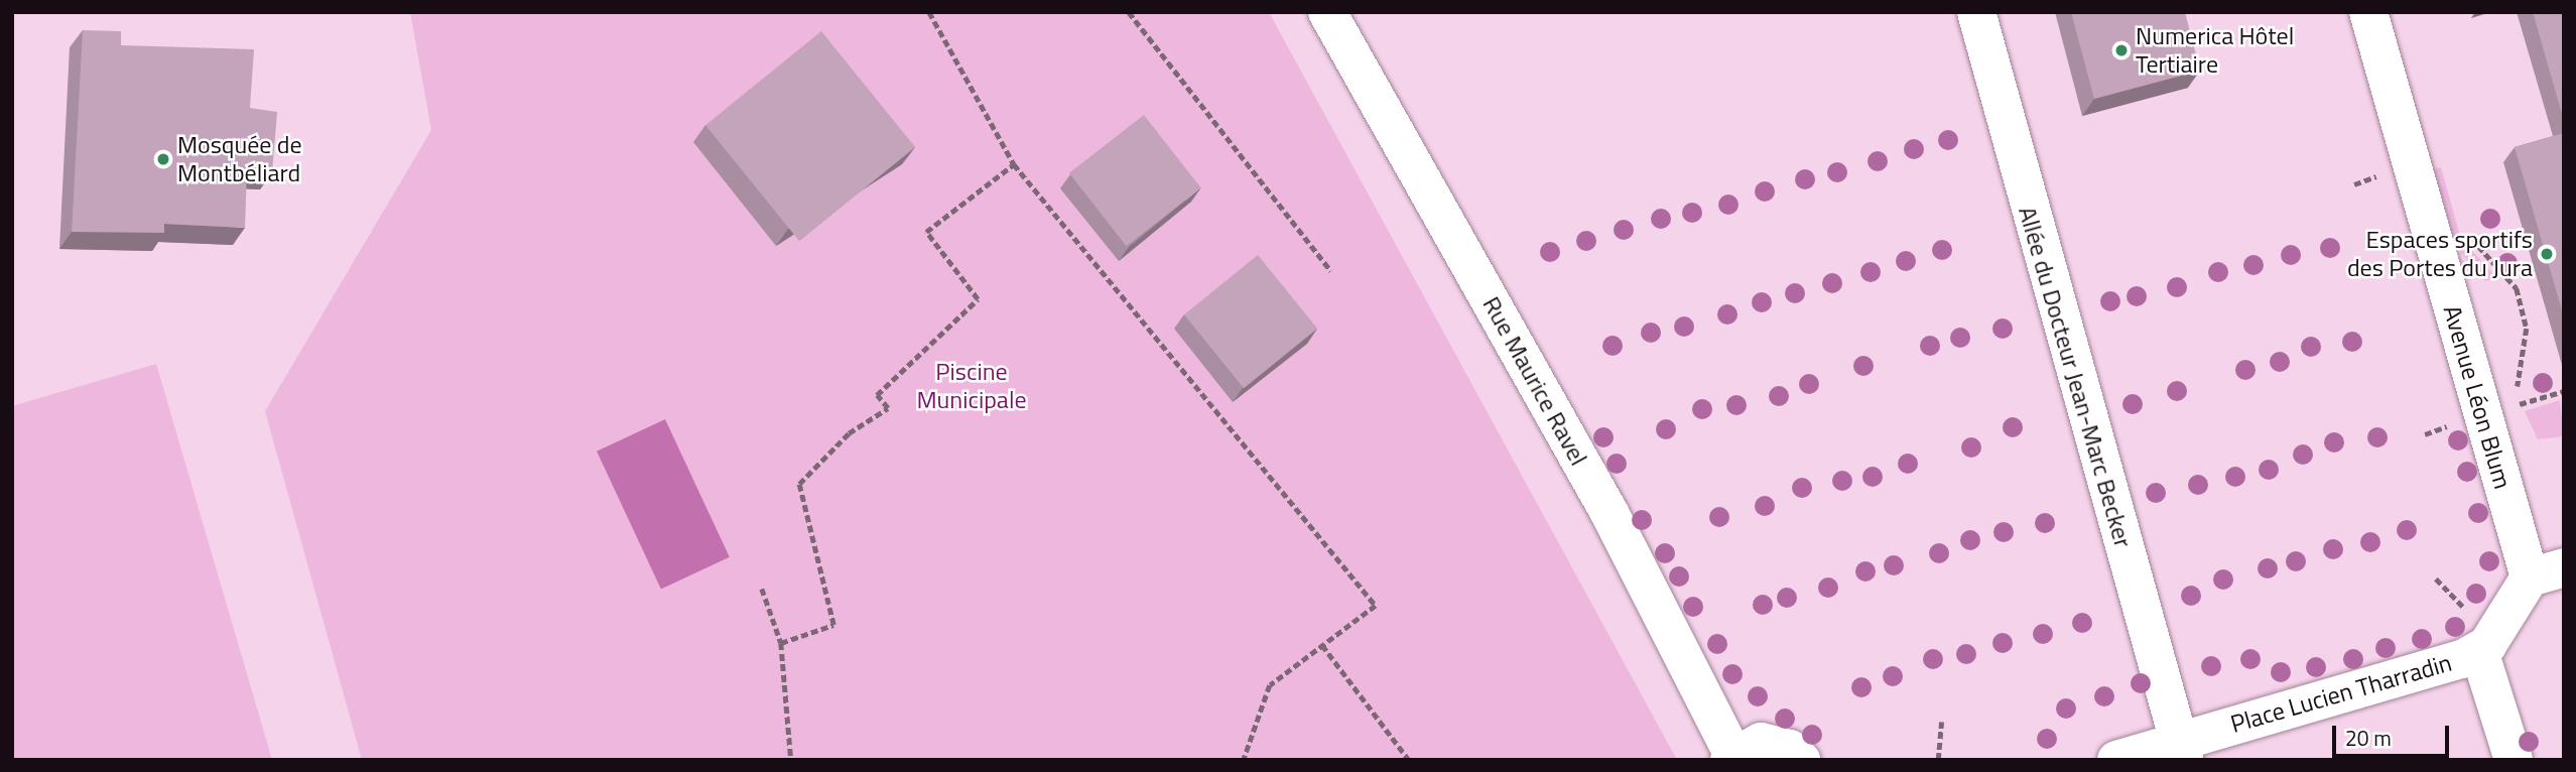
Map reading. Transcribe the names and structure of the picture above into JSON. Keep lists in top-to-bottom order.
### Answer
{
  "streets": {
    "street": [
      "Allée du Docteur Jean-Marc Becker",
      "Rue Maurice Ravel",
      "Avenue Léon Blum",
      "Place Lucien Tharradin"
    ]
  },
  "crossings": [
    ["Allée du Docteur Jean-Marc Becker", "Place Lucien Tharradin"],
    ["Avenue Léon Blum", "Place Lucien Tharradin"]
  ],
  "parks": ["Piscine Municipale"],
  "places": ["Numerica Hôtel Tertiaire", "Mosquée de Montbéliard", "Espaces sportifs des Portes du Jura"],
  "scale_bar": "20 m"
}
